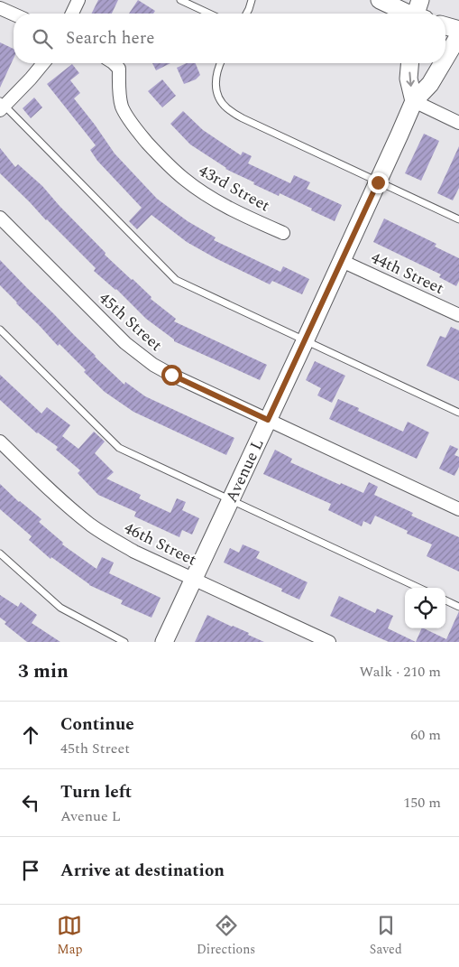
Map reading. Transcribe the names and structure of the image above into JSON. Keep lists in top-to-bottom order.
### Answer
{
  "streets": {
    "street": [
      "43rd Street",
      "44th Street",
      "45th Street",
      "Avenue L",
      "46th Street"
    ]
  },
  "crossings": [
    ["44th Street", "Avenue L"],
    ["45th Street", "Avenue L"],
    ["Avenue L", "46th Street"]
  ],
  "page": {
    "search": "Search here",
    "heading": ["3 min", "Walk · 210 m"],
    "list": [
      ["Continue", "45th Street", "60 m"],
      ["Turn left", "Avenue L", "150 m"],
      "Arrive at destination"
    ],
    "nav": ["Map", "Directions", "Saved"]
  }
}
